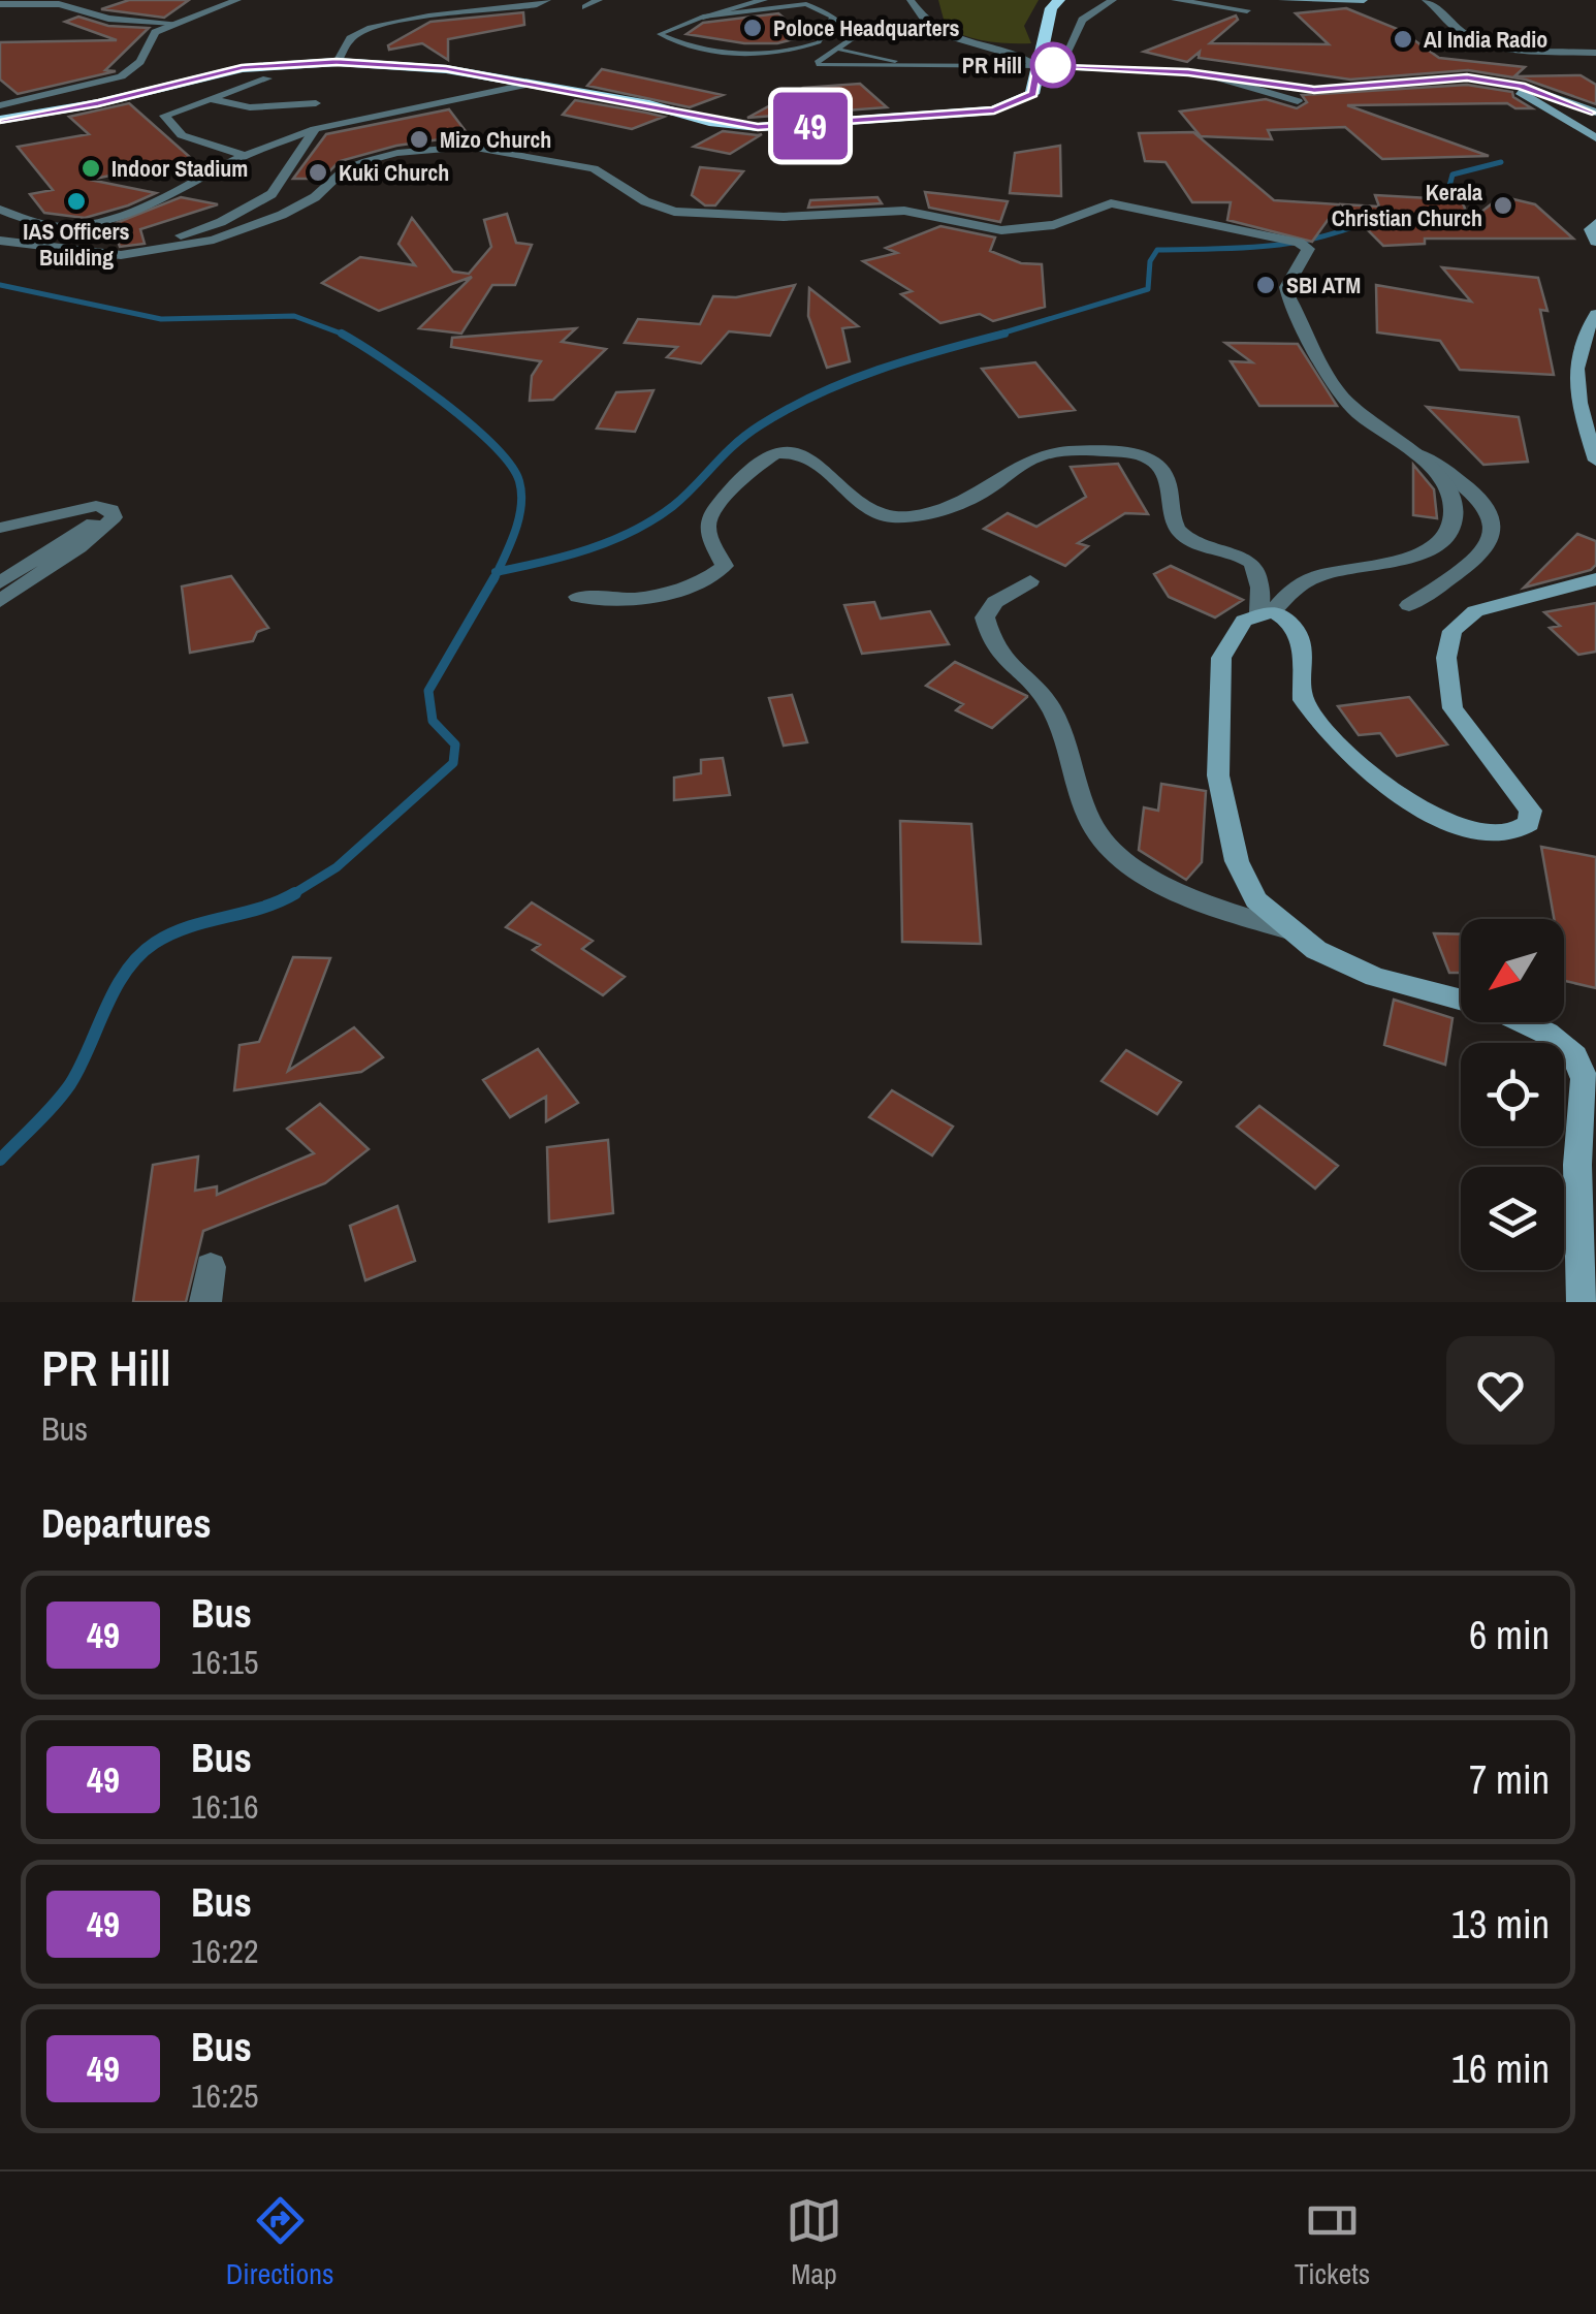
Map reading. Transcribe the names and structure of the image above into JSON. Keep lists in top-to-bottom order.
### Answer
{
  "places": [
    "Poloce Headquarters",
    "Al India Radio",
    "PR Hill",
    "Mizo Church",
    "Indoor Stadium",
    "Kuki Church",
    "IAS Officers Building",
    "Kerala Christian Church",
    "SBI ATM"
  ],
  "lines": ["bus line 49"],
  "north": "bottom left",
  "page": {
    "on_map": "49",
    "heading": [
      ["PR Hill", "Bus"],
      "Departures"
    ],
    "list": [
      {
        "mark": "49",
        "name": "Bus",
        "note": "16:15",
        "value": "6 min"
      },
      {
        "mark": "49",
        "name": "Bus",
        "note": "16:16",
        "value": "7 min"
      },
      {
        "mark": "49",
        "name": "Bus",
        "note": "16:22",
        "value": "13 min"
      },
      {
        "mark": "49",
        "name": "Bus",
        "note": "16:25",
        "value": "16 min"
      }
    ],
    "tabs": ["Directions", "Map", "Tickets"]
  }
}
